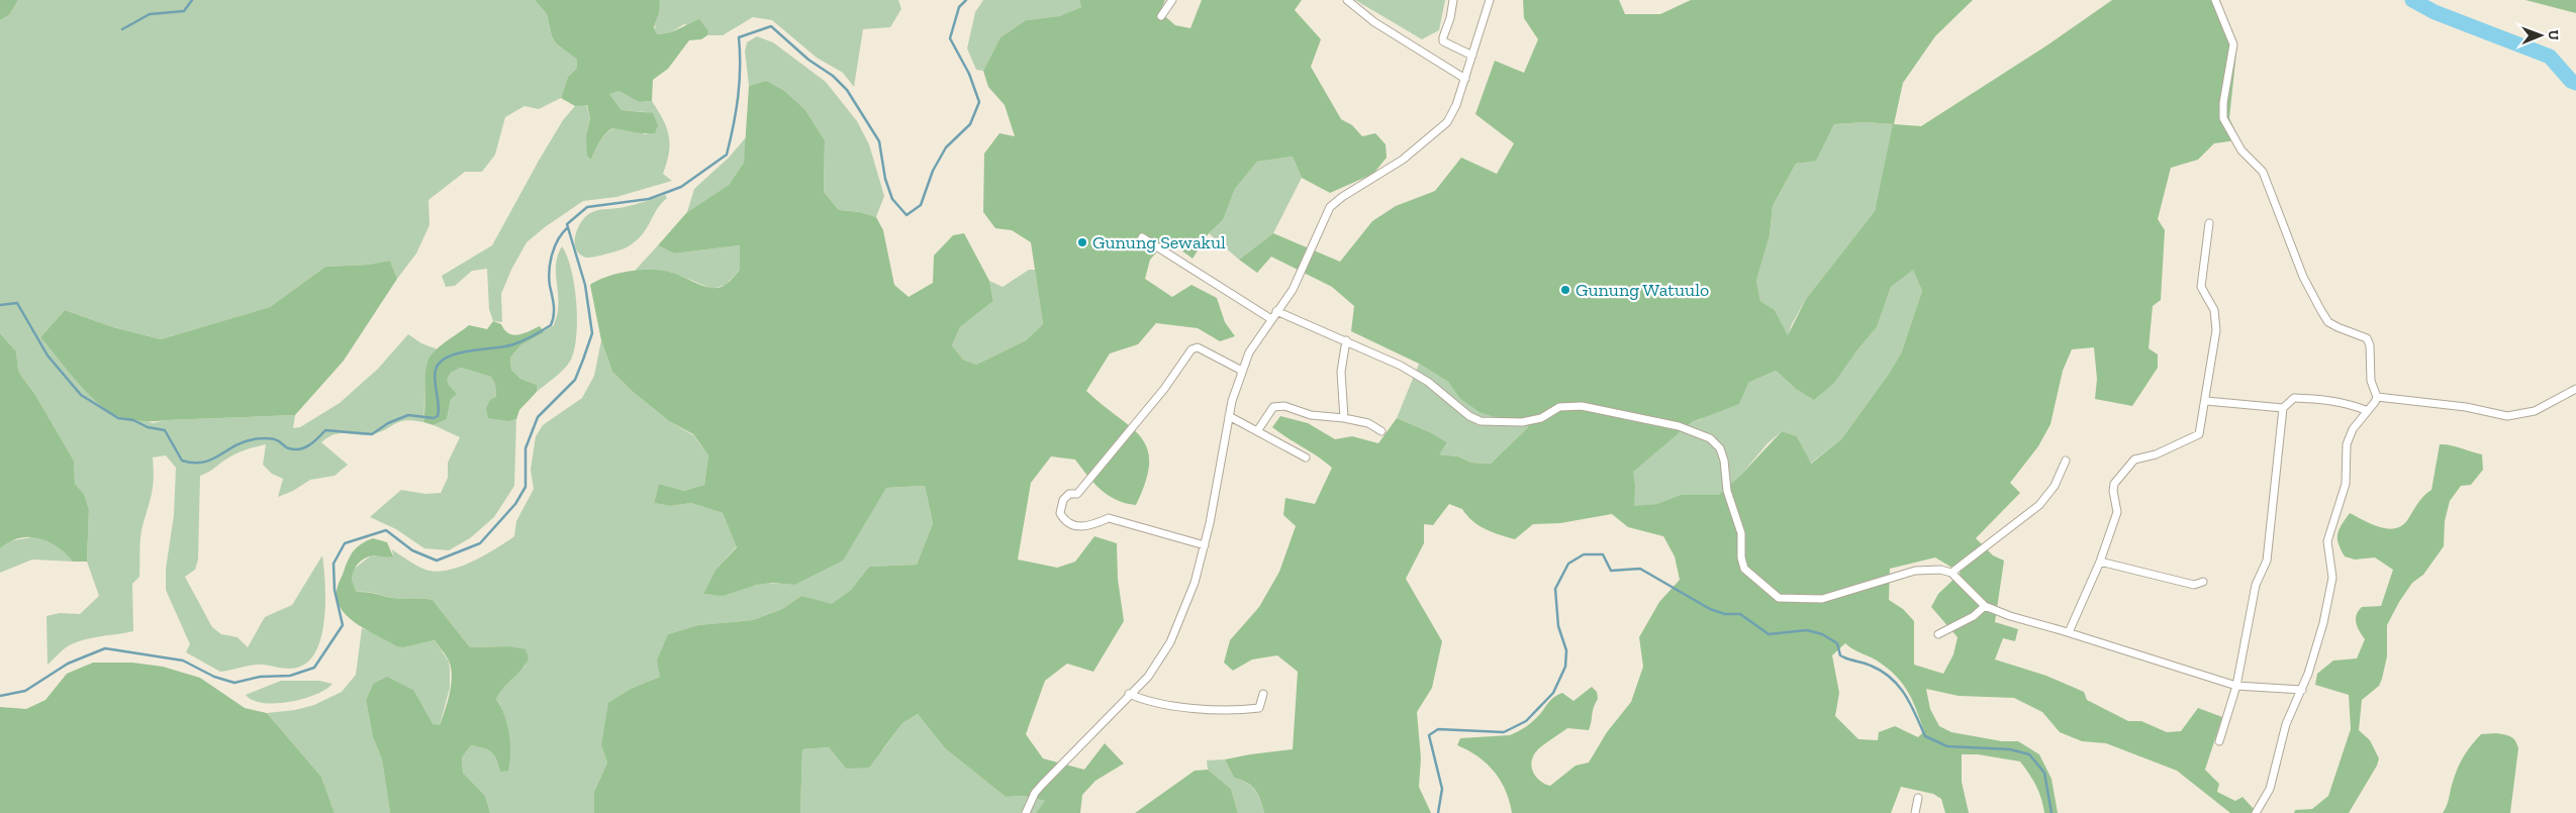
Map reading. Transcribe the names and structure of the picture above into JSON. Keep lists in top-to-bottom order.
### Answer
{
  "places": ["Gunung Sewakul", "Gunung Watuulo"],
  "north": "right"
}
